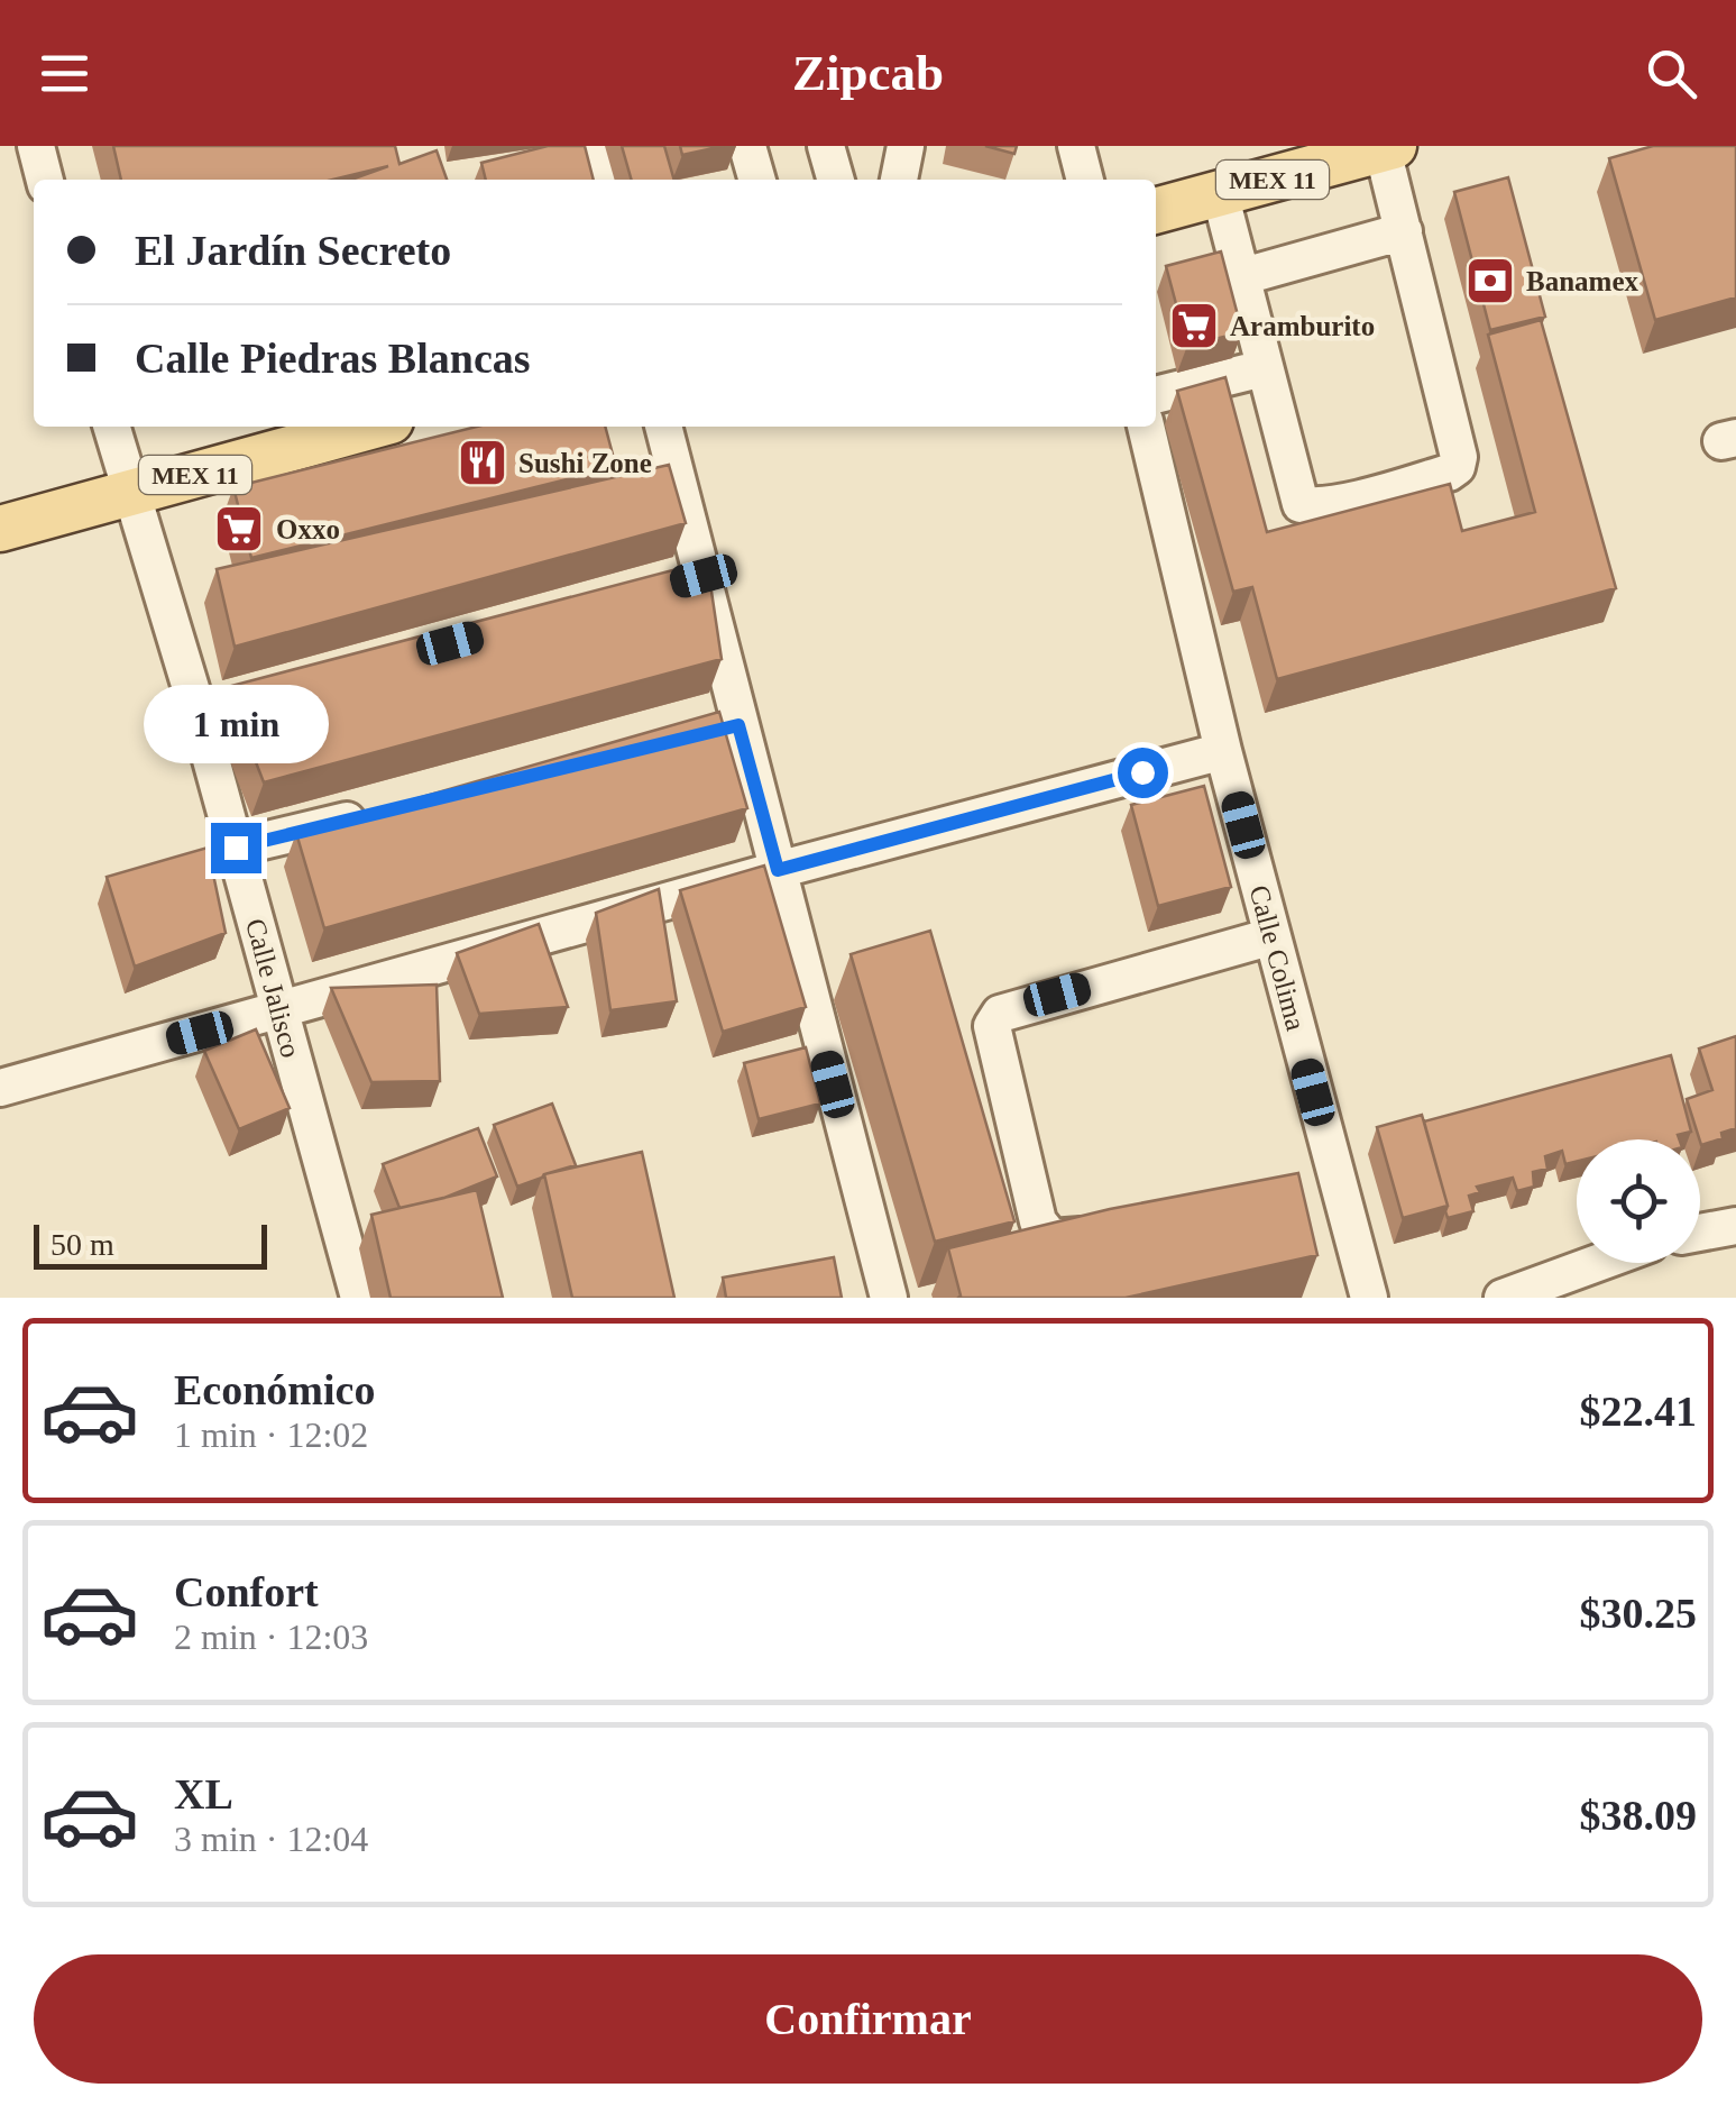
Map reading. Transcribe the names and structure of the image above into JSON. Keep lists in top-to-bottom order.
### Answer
{
  "streets": {
    "main road": ["MEX 11"],
    "street": ["Calle Colima", "Calle Jalisco"]
  },
  "crossings": [
    ["MEX 11", "Calle Jalisco"]
  ],
  "places": {
    "bank": ["Banamex"],
    "supermarket": ["Aramburito", "Oxxo"],
    "restaurant": ["Sushi Zone"]
  },
  "scale_bar": "50 m",
  "page": {
    "header": "Zipcab",
    "banner": ["El Jardín Secreto", "Calle Piedras Blancas"],
    "bubble": "1 min",
    "scale": "50 m",
    "list": [
      {
        "name": "Económico",
        "note": "1 min · 12:02",
        "value": "$22.41"
      },
      {
        "name": "Confort",
        "note": "2 min · 12:03",
        "value": "$30.25"
      },
      {
        "name": "XL",
        "note": "3 min · 12:04",
        "value": "$38.09"
      }
    ],
    "buttons": "Confirmar"
  }
}
